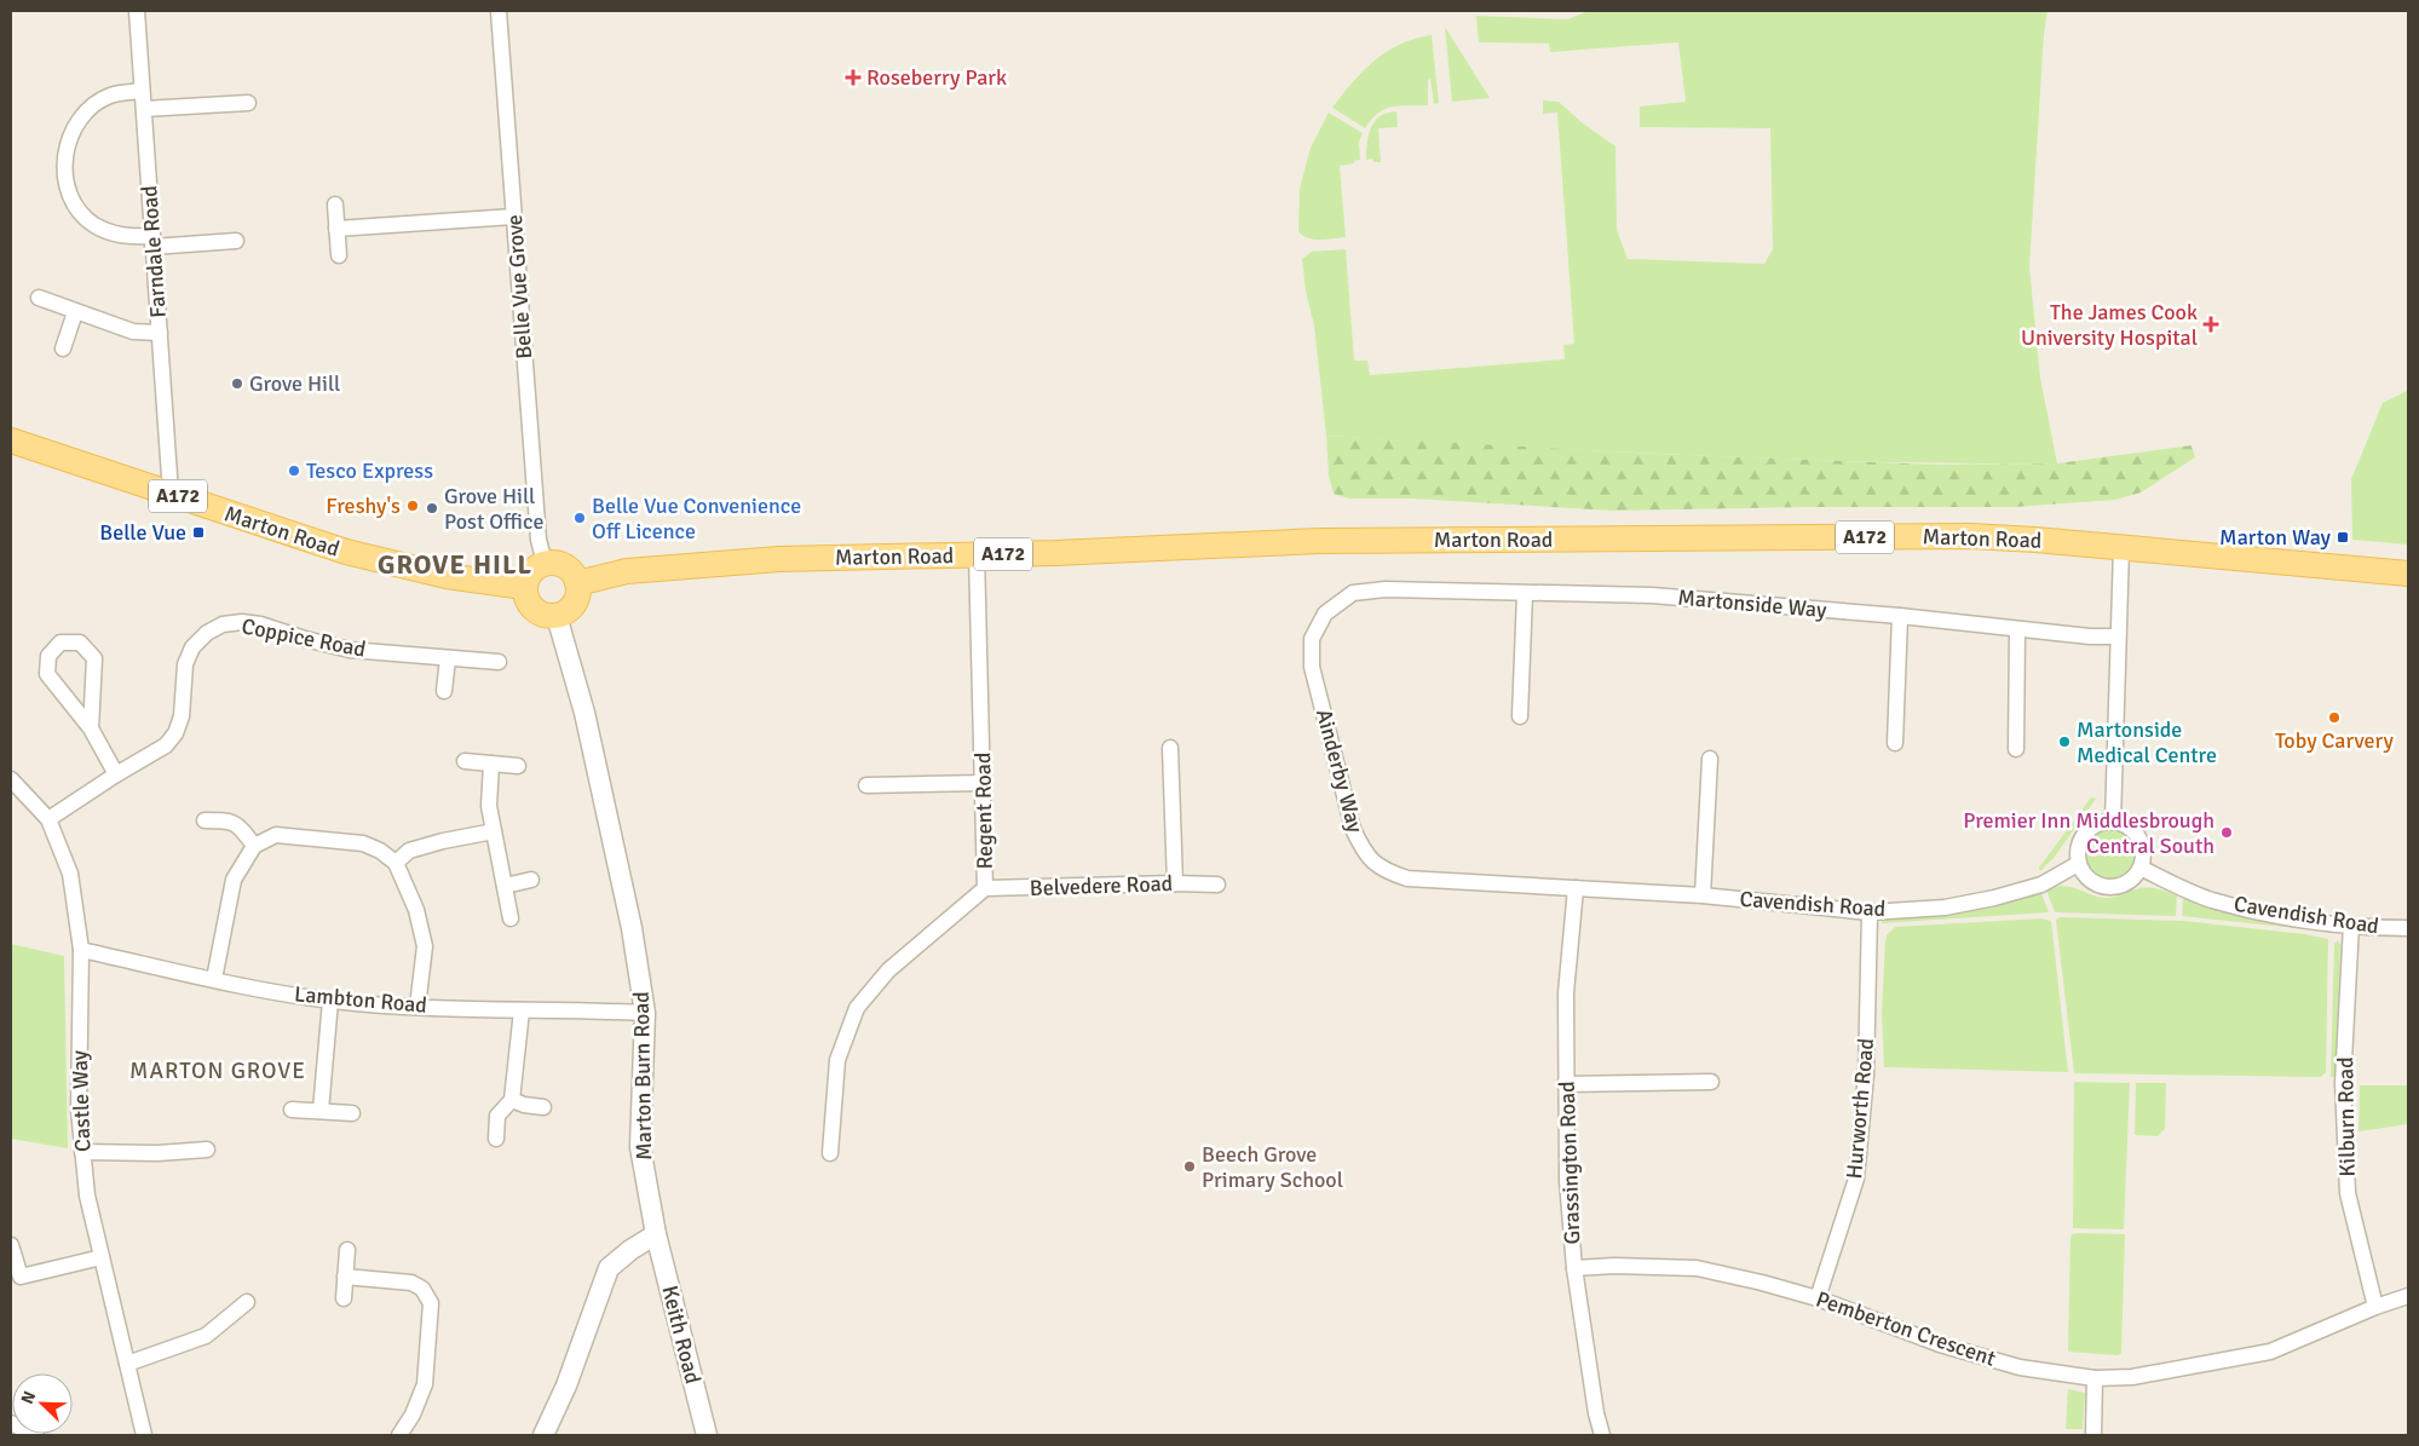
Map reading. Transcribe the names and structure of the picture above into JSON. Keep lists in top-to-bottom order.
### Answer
{
  "streets": {
    "main road": ["A172", "Marton Road"],
    "street": [
      "Farndale Road",
      "Belle Vue Grove",
      "Martonside Way",
      "Coppice Road",
      "Ainderby Way",
      "Regent Road",
      "Belvedere Road",
      "Cavendish Road",
      "Lambton Road",
      "Marton Burn Road",
      "Castle Way",
      "Hurworth Road",
      "Kilburn Road",
      "Grassington Road",
      "Pemberton Crescent",
      "Keith Road"
    ]
  },
  "crossings": [
    ["Farndale Road", "Marton Road"],
    ["Belle Vue Grove", "Marton Road"],
    ["Belle Vue Grove", "Marton Burn Road"],
    ["Marton Road", "Regent Road"],
    ["Marton Road", "Marton Burn Road"],
    ["Martonside Way", "Ainderby Way"],
    ["Coppice Road", "Castle Way"],
    ["Ainderby Way", "Cavendish Road"],
    ["Ainderby Way", "Grassington Road"],
    ["Regent Road", "Belvedere Road"],
    ["Cavendish Road", "Hurworth Road"],
    ["Cavendish Road", "Kilburn Road"],
    ["Cavendish Road", "Grassington Road"],
    ["Lambton Road", "Marton Burn Road"],
    ["Lambton Road", "Castle Way"],
    ["Marton Burn Road", "Keith Road"],
    ["Hurworth Road", "Pemberton Crescent"],
    ["Kilburn Road", "Pemberton Crescent"],
    ["Grassington Road", "Pemberton Crescent"]
  ],
  "districts": ["GROVE HILL", "MARTON GROVE"],
  "places": {
    "health": ["Roseberry Park", "The James Cook University Hospital"],
    "other": [
      "Grove Hill",
      "Tesco Express",
      "Freshy's",
      "Grove Hill Post Office",
      "Belle Vue Convenience Off Licence",
      "Toby Carvery",
      "Martonside Medical Centre",
      "Premier Inn Middlesbrough Central South",
      "Beech Grove Primary School"
    ],
    "transit": ["Belle Vue", "Marton Way"]
  },
  "north": "top left"
}
